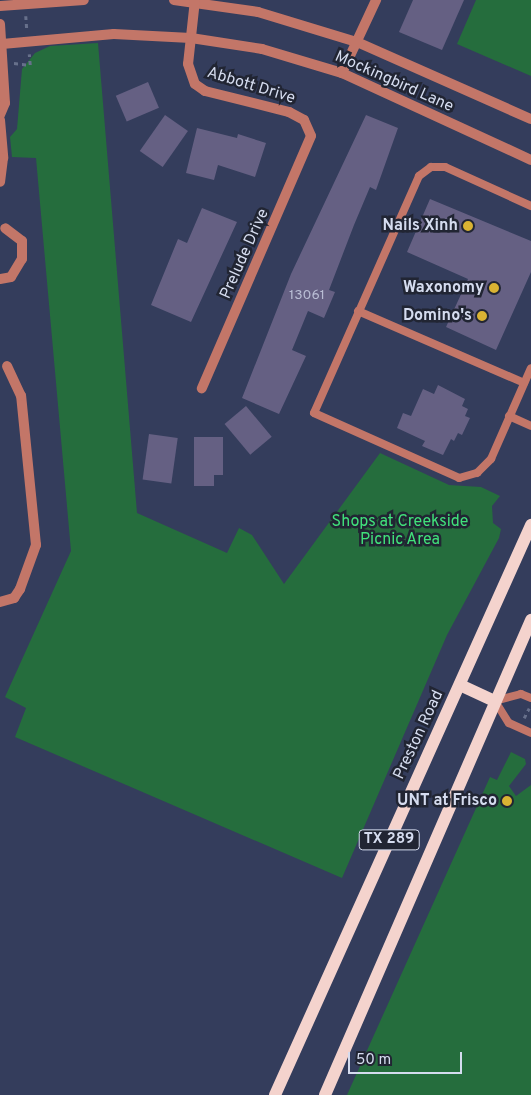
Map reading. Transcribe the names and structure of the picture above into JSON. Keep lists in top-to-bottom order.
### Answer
{
  "streets": {
    "main road": ["Preston Road", "TX 289"],
    "street": ["Mockingbird Lane", "Abbott Drive", "Prelude Drive"]
  },
  "crossings": [
    ["Mockingbird Lane", "Abbott Drive"],
    ["Abbott Drive", "Prelude Drive"]
  ],
  "parks": ["Shops at Creekside Picnic Area"],
  "places": [
    "Nails Xinh",
    "Waxonomy",
    "Domino's",
    "UNT at Frisco"
  ],
  "house_numbers": ["13061"],
  "scale_bar": "50 m"
}
